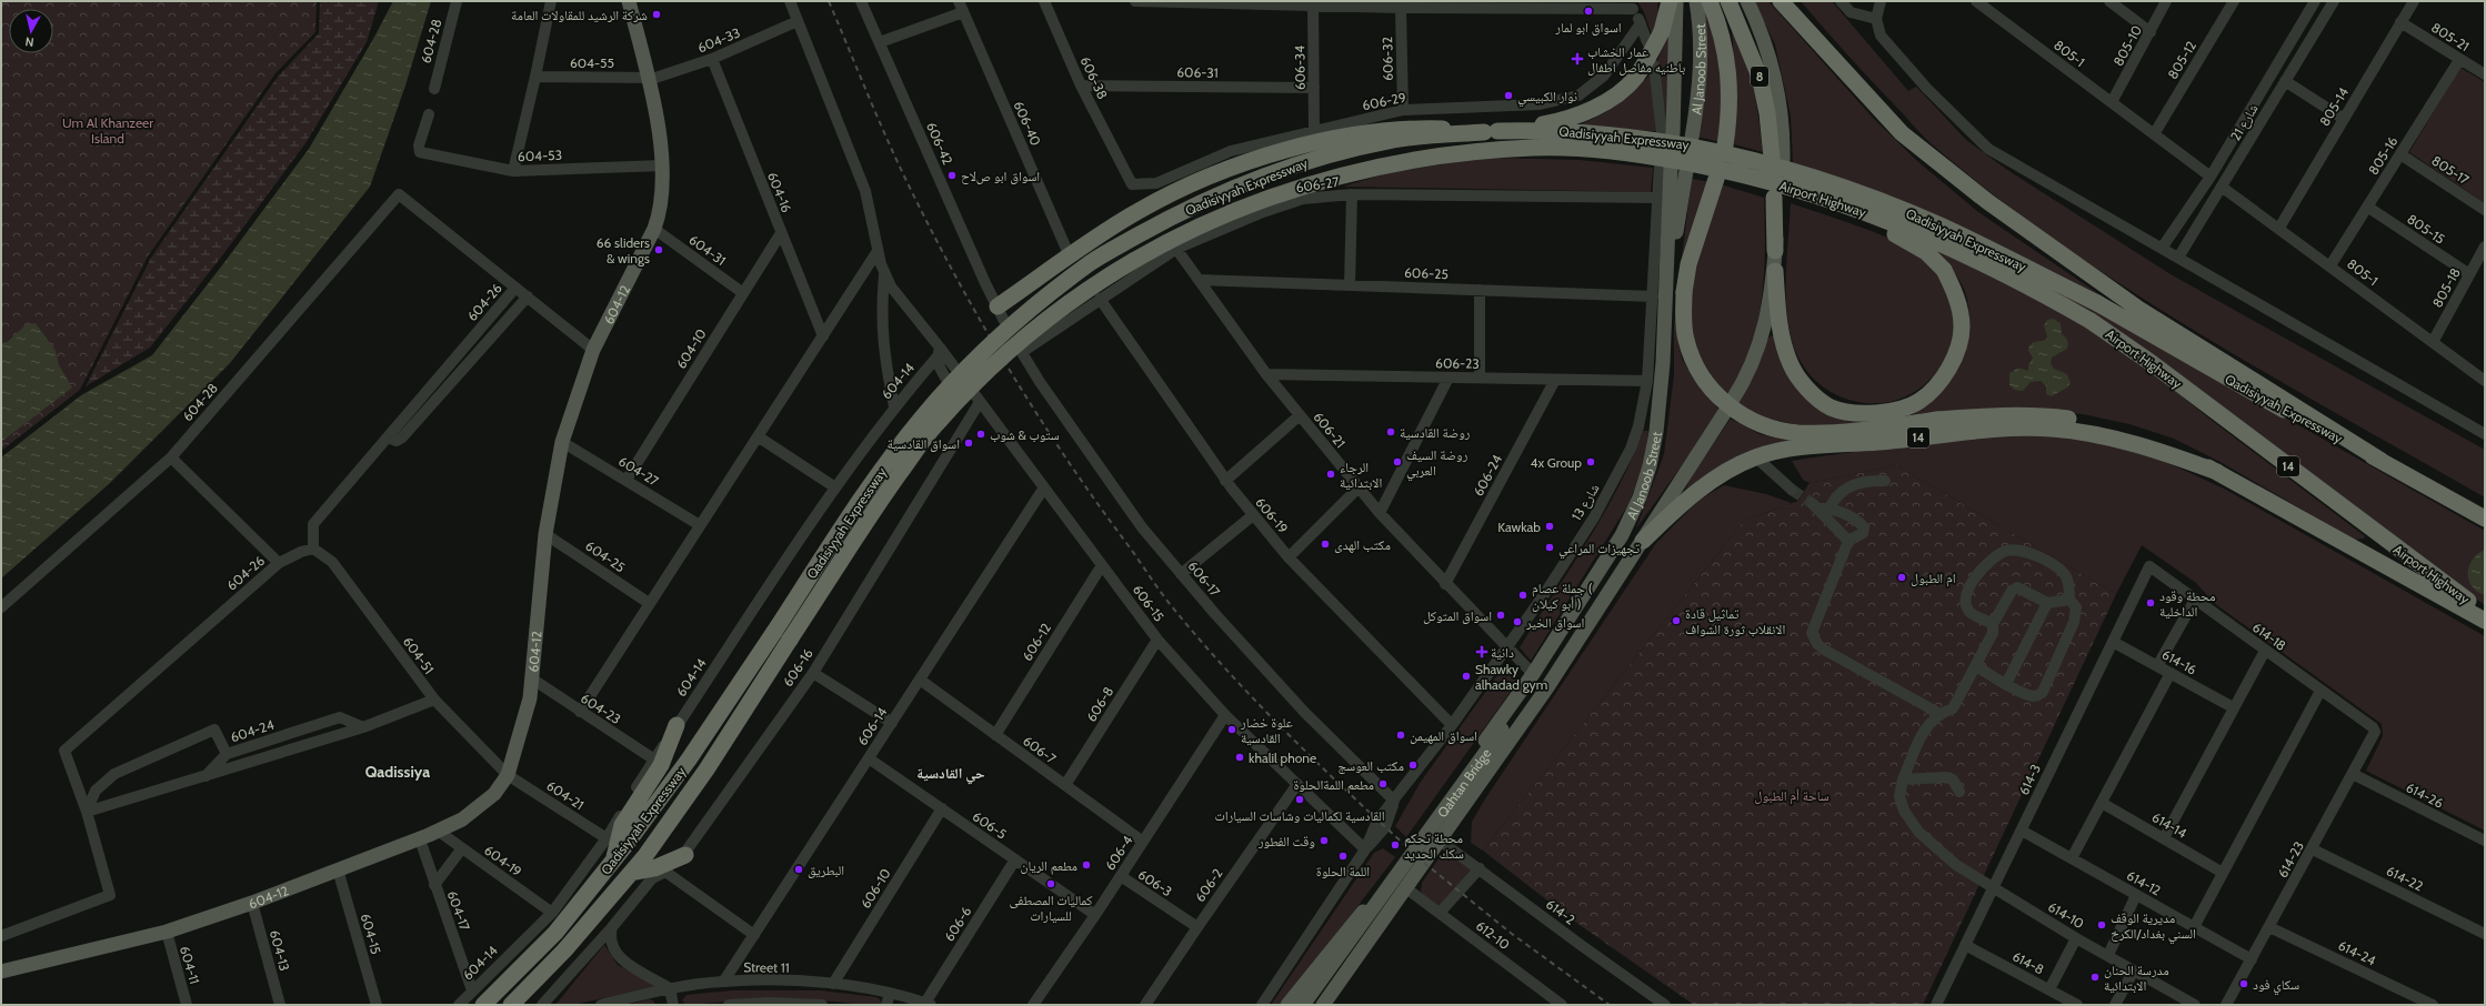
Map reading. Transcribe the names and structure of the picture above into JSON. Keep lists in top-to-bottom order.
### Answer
{
  "streets": {
    "highway": [
      "8",
      "Qadisiyyah Expressway",
      "Airport Highway",
      "14"
    ],
    "main road": ["Al Janoob Street", "604-12", "Qahtan Bridge"],
    "street": [
      "805-21",
      "604-33",
      "604-28",
      "805-10",
      "805-1",
      "606-32",
      "805-12",
      "604-55",
      "606-34",
      "606-31",
      "606-38",
      "606-29",
      "805-14",
      "شارع 21",
      "606-40",
      "606-42",
      "604-53",
      "805-16",
      "805-17",
      "606-27",
      "604-16",
      "805-15",
      "604-31",
      "606-25",
      "805-18",
      "604-26",
      "604-10",
      "606-23",
      "604-14",
      "606-21",
      "604-27",
      "606-24",
      "شارع 13",
      "606-19",
      "604-25",
      "606-17",
      "606-15",
      "614-18",
      "606-12",
      "604-51",
      "614-16",
      "606-16",
      "606-8",
      "604-23",
      "606-14",
      "604-24",
      "606-7",
      "614-3",
      "604-21",
      "614-26",
      "606-5",
      "614-14",
      "606-4",
      "614-23",
      "604-19",
      "614-22",
      "606-3",
      "614-12",
      "606-2",
      "606-10",
      "604-17",
      "614-2",
      "614-10",
      "606-6",
      "604-15",
      "612-10",
      "604-13",
      "614-24",
      "614-8",
      "604-11",
      "Street 11"
    ]
  },
  "crossings": [
    ["805-21", "805-14"],
    ["805-21", "805-16"],
    ["604-33", "604-55"],
    ["604-33", "604-16"],
    ["604-33", "604-12"],
    ["604-28", "604-26"],
    ["805-10", "805-1"],
    ["805-1", "805-12"],
    ["805-1", "805-14"],
    ["805-1", "شارع 21"],
    ["805-1", "805-16"],
    ["805-1", "805-18"],
    ["606-32", "606-29"],
    ["604-55", "604-12"],
    ["606-34", "606-31"],
    ["606-34", "606-29"],
    ["Al Janoob Street", "606-21"],
    ["Al Janoob Street", "14"],
    ["Al Janoob Street", "شارع 13"],
    ["Al Janoob Street", "Qahtan Bridge"],
    ["606-31", "606-38"],
    ["606-38", "606-29"],
    ["Qadisiyyah Expressway", "Airport Highway"],
    ["604-53", "604-12"],
    ["805-16", "805-17"],
    ["805-16", "805-15"],
    ["606-27", "606-21"],
    ["606-27", "شارع 13"],
    ["606-27", "606-19"],
    ["606-27", "606-17"],
    ["604-16", "604-10"],
    ["805-15", "805-18"],
    ["604-31", "604-12"],
    ["604-31", "604-10"],
    ["606-25", "606-21"],
    ["606-25", "شارع 13"],
    ["604-26", "604-51"],
    ["604-26", "604-24"],
    ["604-12", "604-27"],
    ["604-12", "604-25"],
    ["604-12", "604-51"],
    ["604-12", "604-23"],
    ["604-12", "604-21"],
    ["604-12", "604-19"],
    ["604-12", "604-17"],
    ["604-12", "604-15"],
    ["604-12", "604-13"],
    ["604-12", "604-11"],
    ["604-10", "604-27"],
    ["606-23", "606-21"],
    ["606-23", "606-24"],
    ["606-23", "شارع 13"],
    ["604-14", "604-23"],
    ["604-14", "604-21"],
    ["604-14", "604-19"],
    ["604-14", "604-17"],
    ["606-21", "606-24"],
    ["606-21", "شارع 13"],
    ["606-21", "Qahtan Bridge"],
    ["شارع 13", "606-19"],
    ["شارع 13", "606-17"],
    ["شارع 13", "606-15"],
    ["606-15", "606-12"],
    ["606-15", "606-16"],
    ["606-15", "606-8"],
    ["606-15", "606-14"],
    ["606-15", "606-4"],
    ["606-15", "606-2"],
    ["614-18", "614-3"],
    ["614-18", "614-23"],
    ["606-12", "606-7"],
    ["604-51", "604-21"],
    ["614-16", "614-3"],
    ["606-8", "606-7"],
    ["606-14", "606-7"],
    ["606-14", "606-5"],
    ["606-14", "Street 11"],
    ["606-7", "606-4"],
    ["614-3", "614-12"],
    ["614-3", "614-10"],
    ["614-3", "614-8"],
    ["614-26", "614-23"],
    ["606-5", "606-4"],
    ["606-5", "606-10"],
    ["606-5", "606-6"],
    ["606-4", "606-3"],
    ["614-23", "614-22"],
    ["614-23", "614-12"],
    ["614-23", "614-24"],
    ["606-3", "606-2"],
    ["606-10", "Street 11"],
    ["606-6", "Street 11"]
  ],
  "districts": ["Qadissiya", "حي القادسية"],
  "parks": ["Um Al Khanzeer Island", "ساحة أم الطبول"],
  "places": {
    "other": [
      "اسواق ابو لمار",
      "شركة الرشيد للمقاولات العامة",
      "نوار الكبيسي",
      "اسواق ابو صﻻح",
      "66 sliders & wings",
      "روضة القادسية",
      "ستوب & شوب",
      "اسواق القادسية",
      "روضة السيف العربي",
      "4x Group",
      "الرجاء الابتدائية",
      "Kawkab",
      "مكتب الهدى",
      "تجهيزات المراعي",
      "ام الطبول",
      "جملة عصام ( أبو كيلان )",
      "محطة وقود الداخلية",
      "اسواق المتوكل",
      "تماثيل قادة الانقلاب ثورة الشواف",
      "اسواق الخير",
      "Shawky alhadad gym",
      "علوة خضار القادسية",
      "اسواق المهيمن",
      "khalil phone",
      "مكتب العوسج",
      "مطعم اللمةالحلوة",
      "القادسية لكماليات وشاسات السيارات",
      "وقت الفطور",
      "محطة تحكم سكك الحديد",
      "اللمة الحلوة",
      "مطعم الريان",
      "البطريق",
      "كماليات المصطفى للسيارات",
      "مديرية الوقف السني بغداد/الكرخ",
      "مدرسة الحنان الابتدائية",
      "سكاي فود"
    ],
    "health": ["عمار الخشاب باطنيه مفاصل اطفال", "دانية"]
  },
  "north": "bottom"
}
